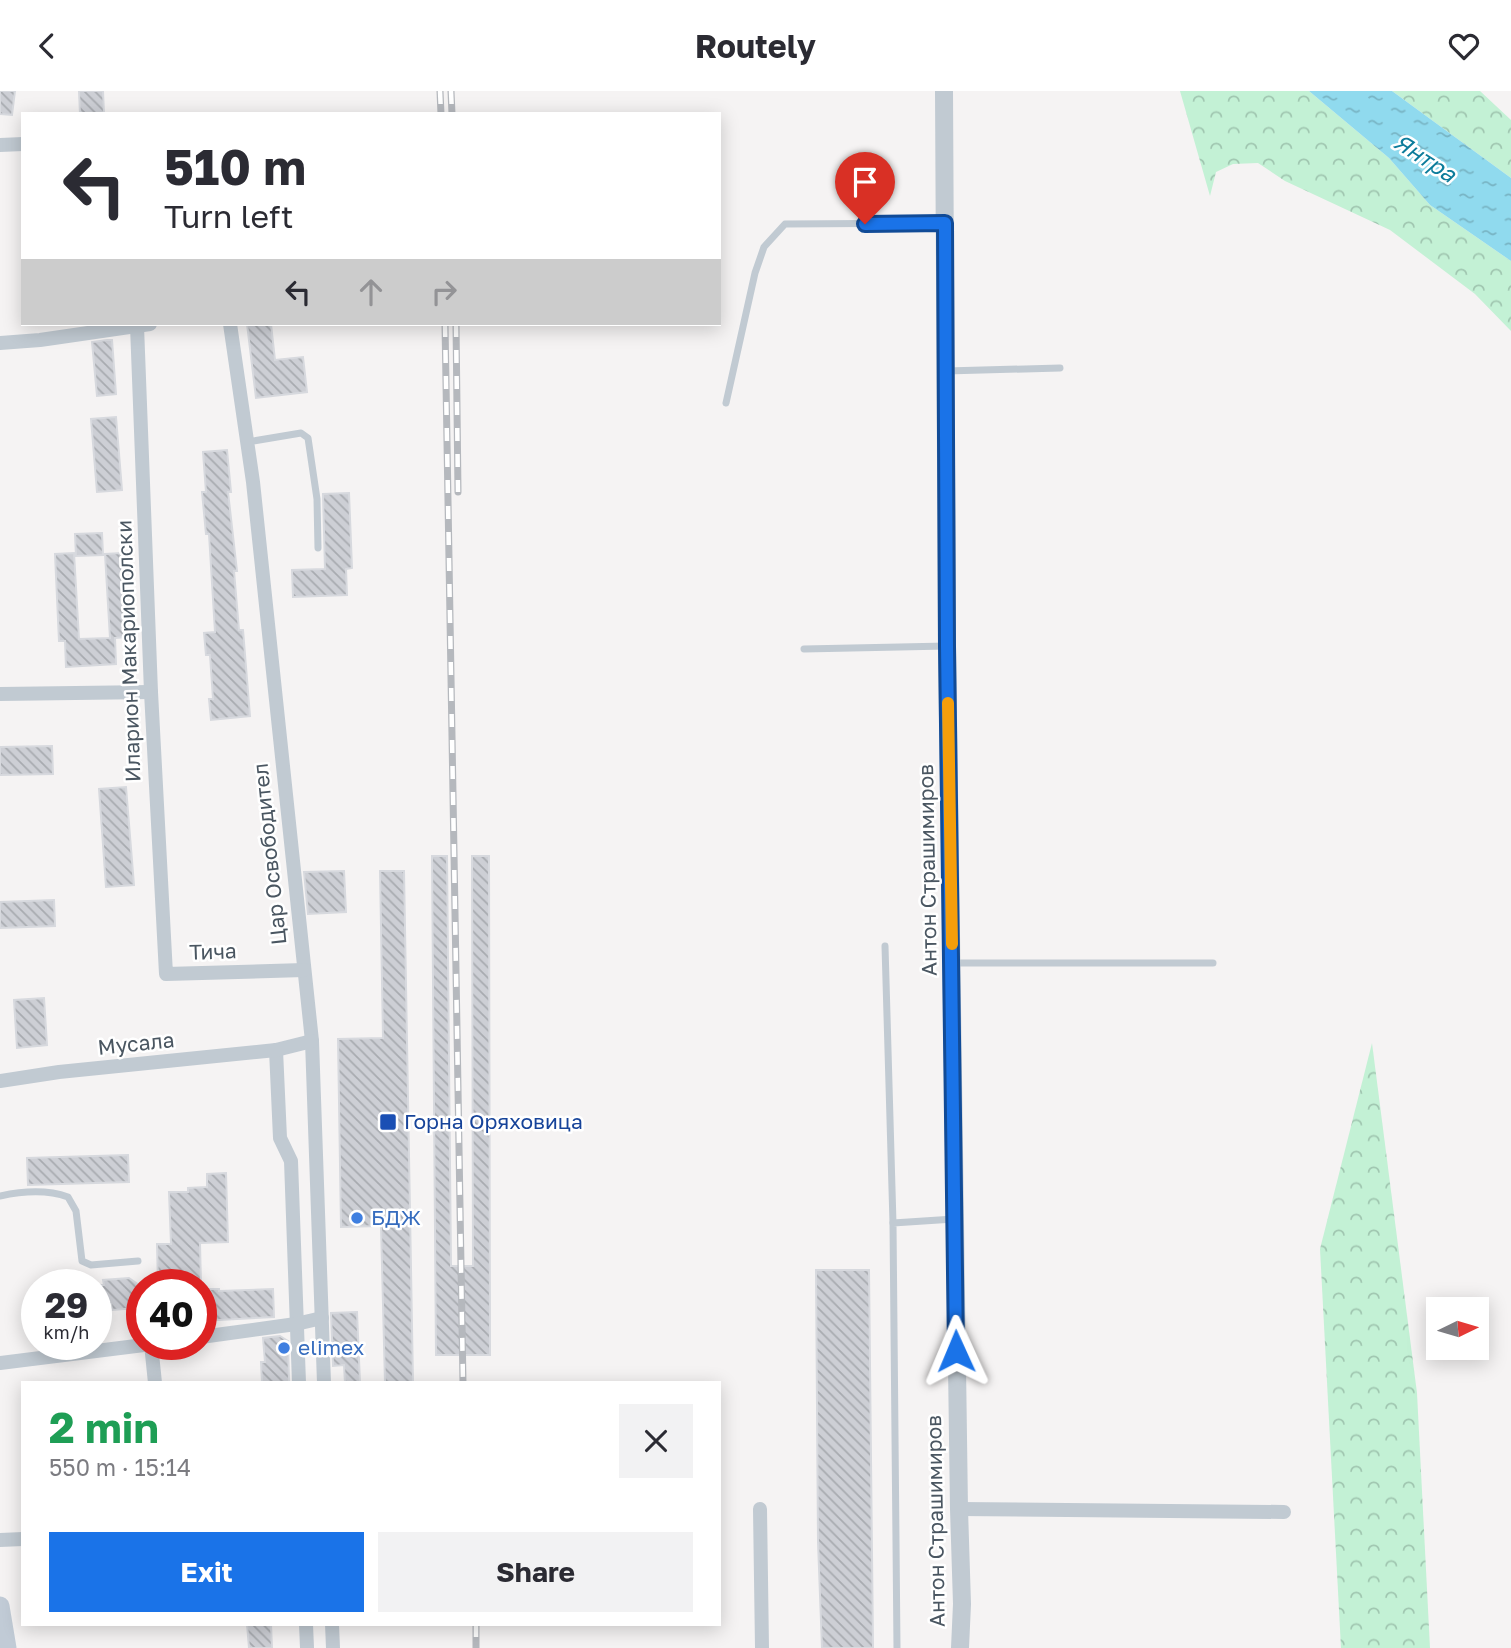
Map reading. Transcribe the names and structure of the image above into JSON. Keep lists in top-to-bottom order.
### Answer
{
  "streets": {
    "street": [
      "Иларион Макариополски",
      "Цар Освободител",
      "Антон Страшимиров",
      "Тича",
      "Мусала"
    ]
  },
  "crossings": [
    ["Иларион Макариополски", "Тича"],
    ["Цар Освободител", "Тича"],
    ["Цар Освободител", "Мусала"]
  ],
  "water": ["Янтра"],
  "places": {
    "transit": ["Горна Оряховица"],
    "other": ["БДЖ", "elimex"]
  },
  "north": "right",
  "page": {
    "header": "Routely",
    "turn": ["510 m", "Turn left"],
    "speed": "29 km/h",
    "limit": "40",
    "heading": ["2 min", "550 m · 15:14"],
    "buttons": ["Exit", "Share"]
  }
}
